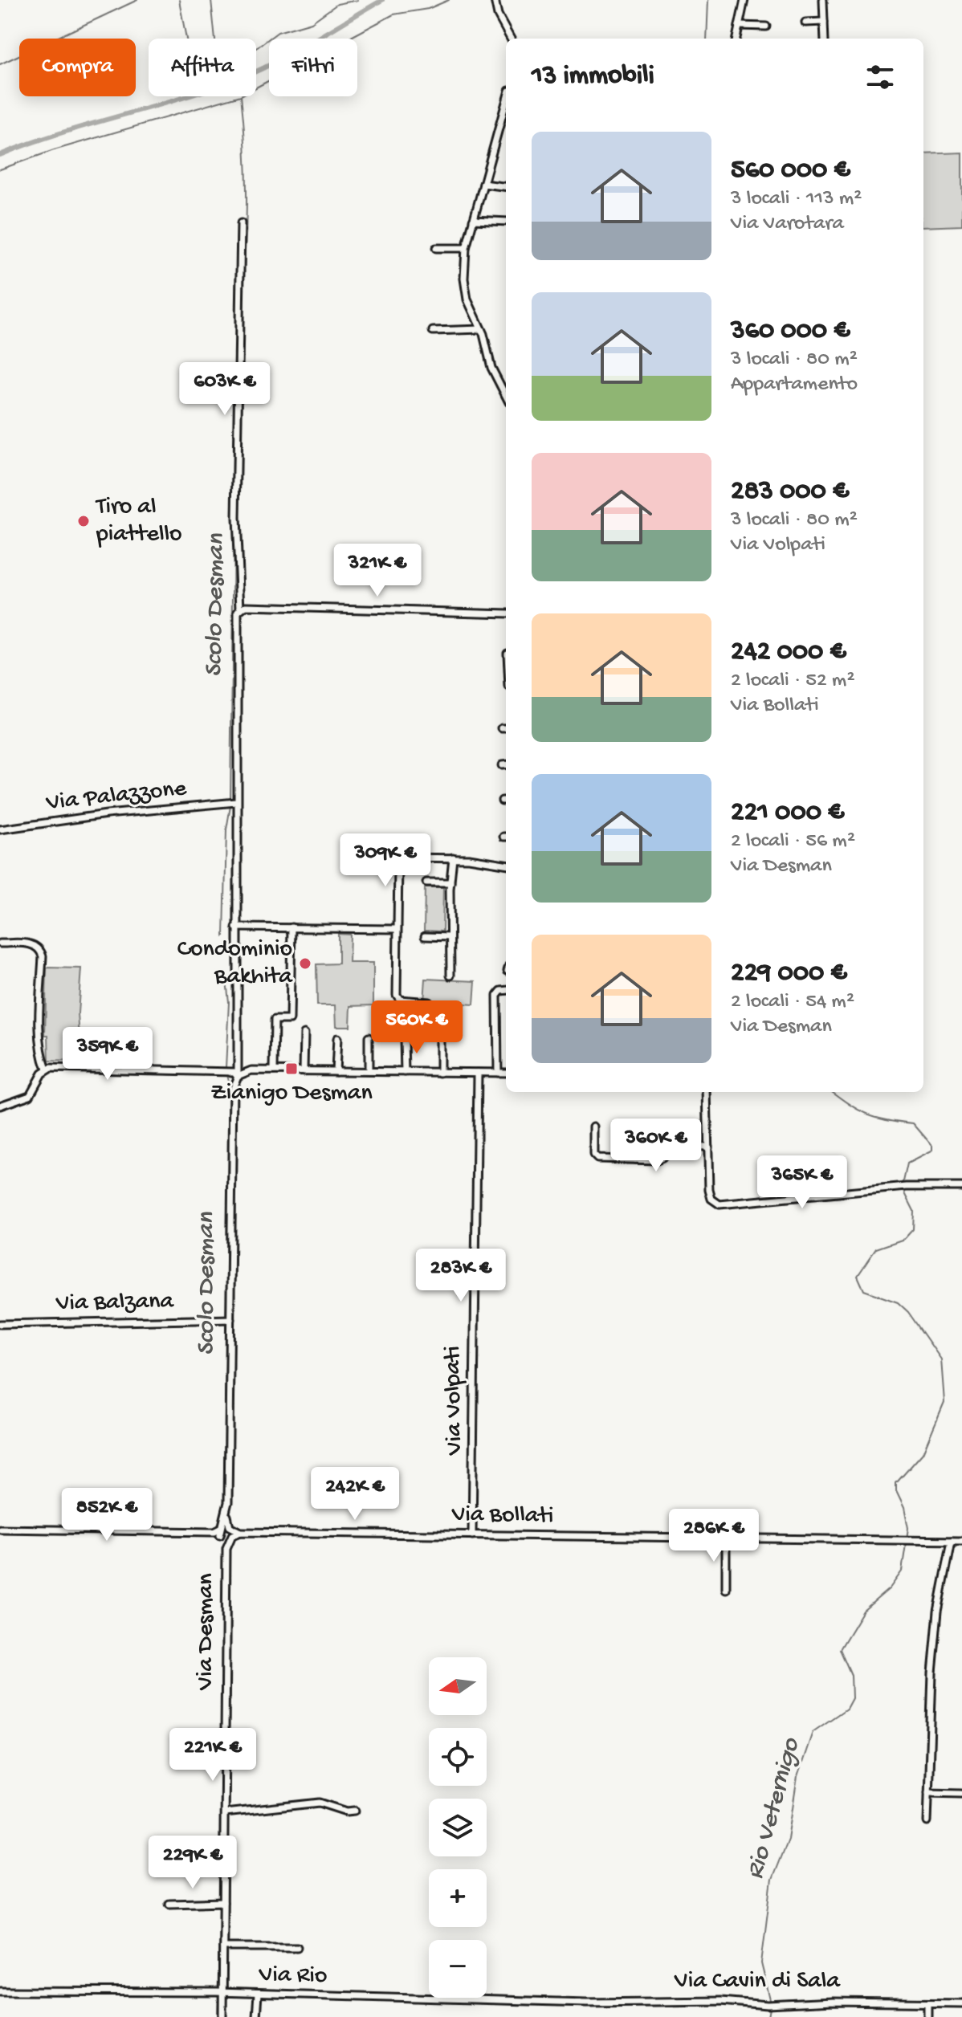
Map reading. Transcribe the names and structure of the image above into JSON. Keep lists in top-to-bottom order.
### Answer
{
  "streets": {
    "street": [
      "Via Palazzone",
      "Via Balzana",
      "Via Volpati",
      "Via Bollati",
      "Via Desman",
      "Via Rio",
      "Via Cavin di Sala"
    ]
  },
  "crossings": [
    ["Via Volpati", "Via Bollati"],
    ["Via Bollati", "Via Desman"],
    ["Via Desman", "Via Rio"],
    ["Via Rio", "Via Cavin di Sala"]
  ],
  "water": ["Scolo Desman", "Rio Veternigo"],
  "places": {
    "other": ["Tiro al piattello", "Condominio Bakhita"],
    "transit": ["Zianigo Desman"]
  },
  "north": "left",
  "page": {
    "chip": ["Compra", "Affitta", "Filtri"],
    "heading": "13 immobili",
    "list": [
      {
        "name": "560 000 €",
        "note": "3 locali · 113 m² · Via Varotara"
      },
      {
        "name": "360 000 €",
        "note": "3 locali · 80 m² · Appartamento"
      },
      {
        "name": "283 000 €",
        "note": "3 locali · 80 m² · Via Volpati"
      },
      {
        "name": "242 000 €",
        "note": "2 locali · 52 m² · Via Bollati"
      },
      {
        "name": "221 000 €",
        "note": "2 locali · 56 m² · Via Desman"
      },
      {
        "name": "229 000 €",
        "note": "2 locali · 54 m² · Via Desman"
      }
    ],
    "price": [
      "603K €",
      "321K €",
      "309K €",
      "560K €",
      "359K €",
      "360K €",
      "365K €",
      "283K €",
      "242K €",
      "852K €",
      "286K €",
      "221K €",
      "229K €"
    ],
    "map_buttons": ["+", "−"]
  }
}
